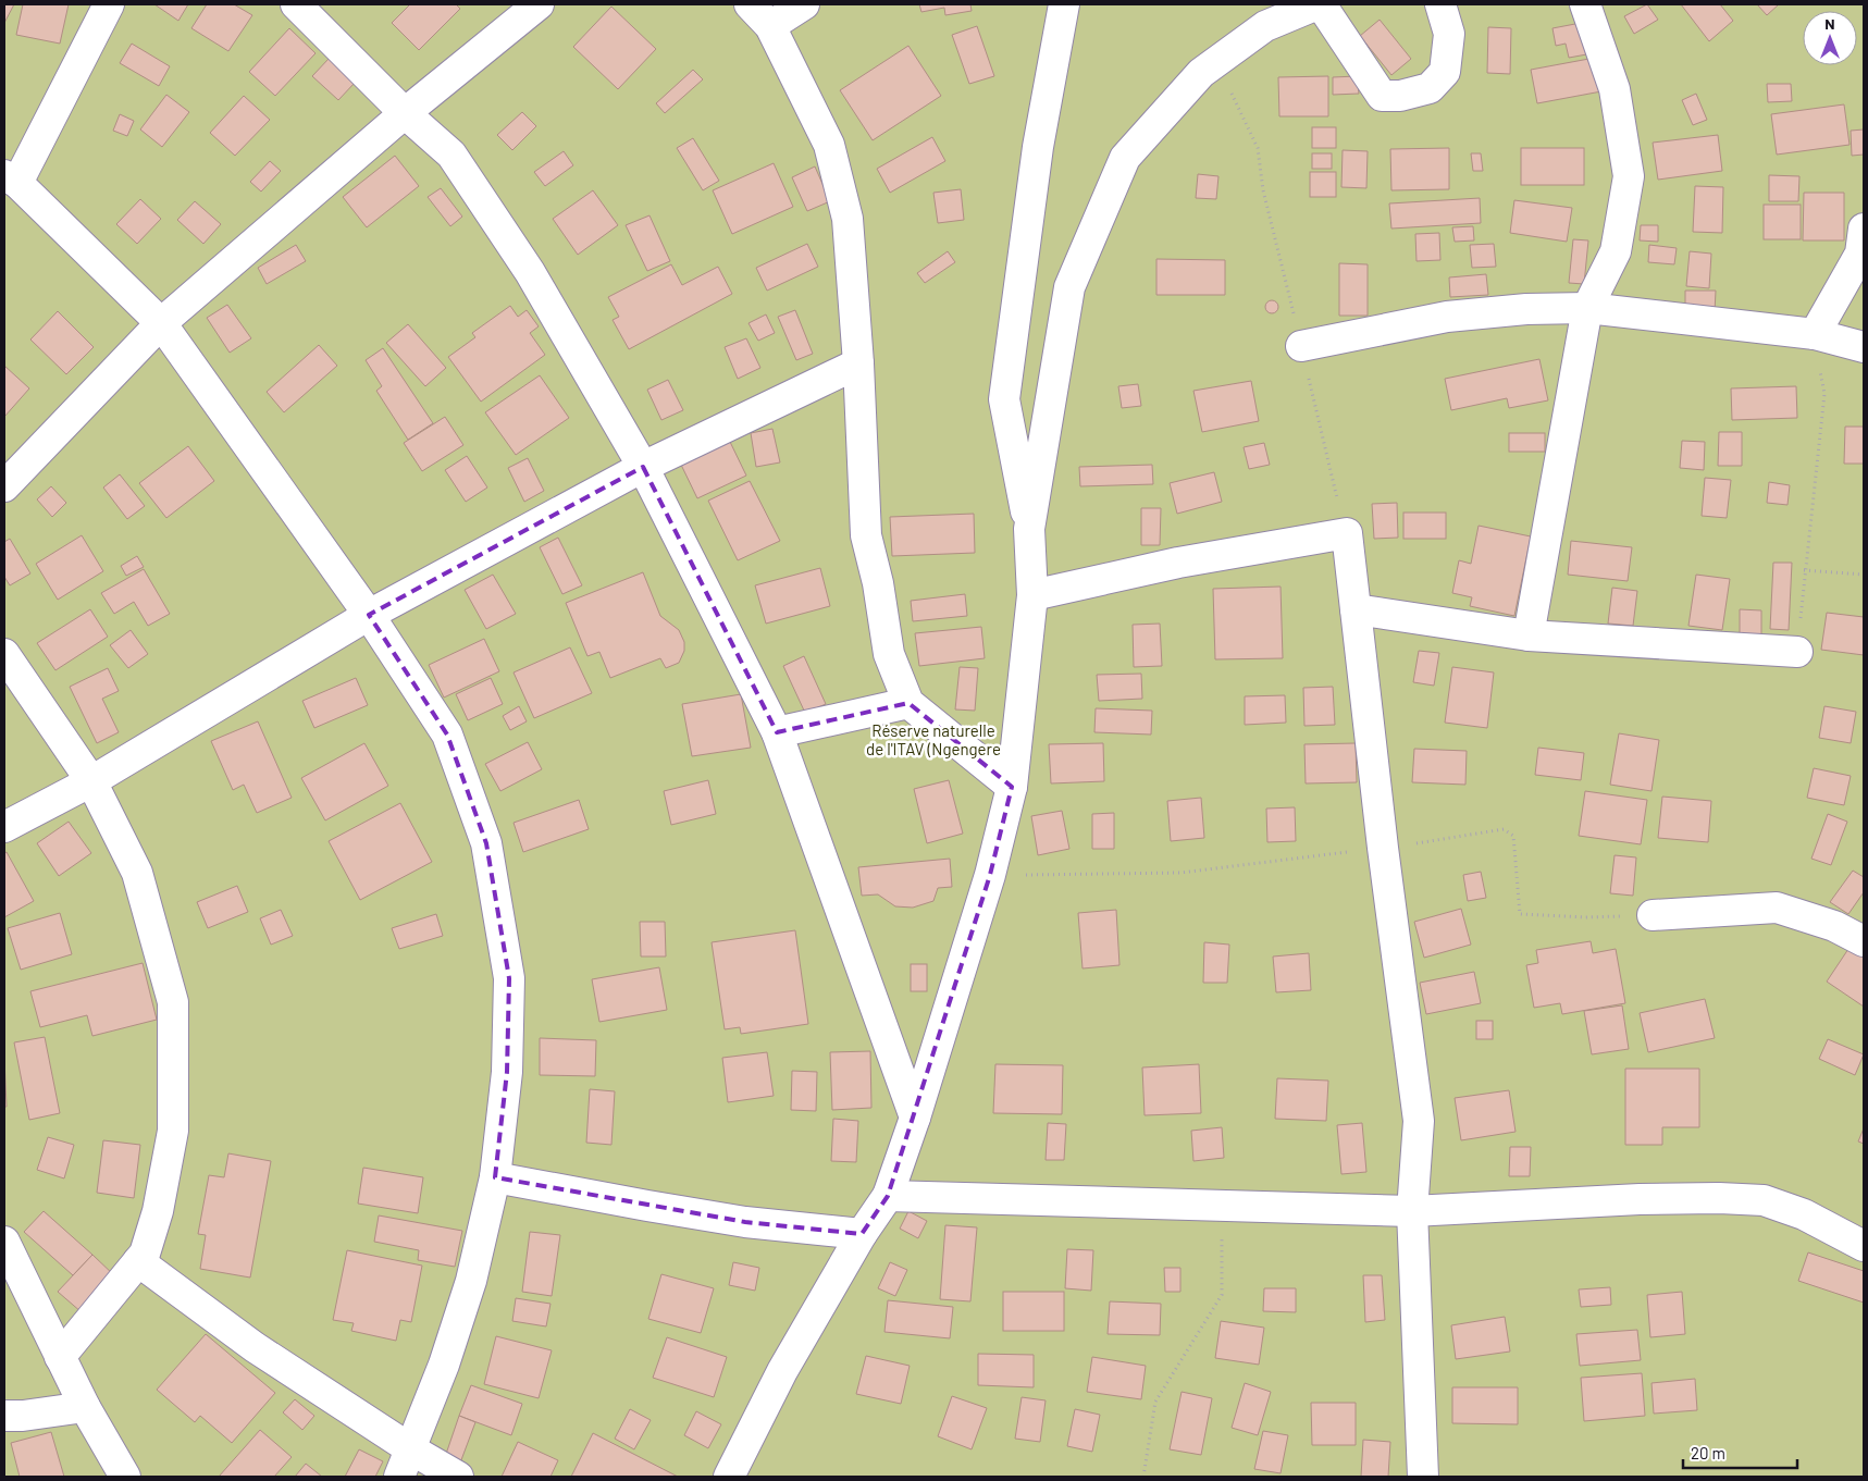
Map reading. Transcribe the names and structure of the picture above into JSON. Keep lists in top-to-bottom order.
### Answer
{
  "parks": ["Réserve naturelle de l'ITAV (Ngengere"],
  "scale_bar": "20 m",
  "north": "top"
}
